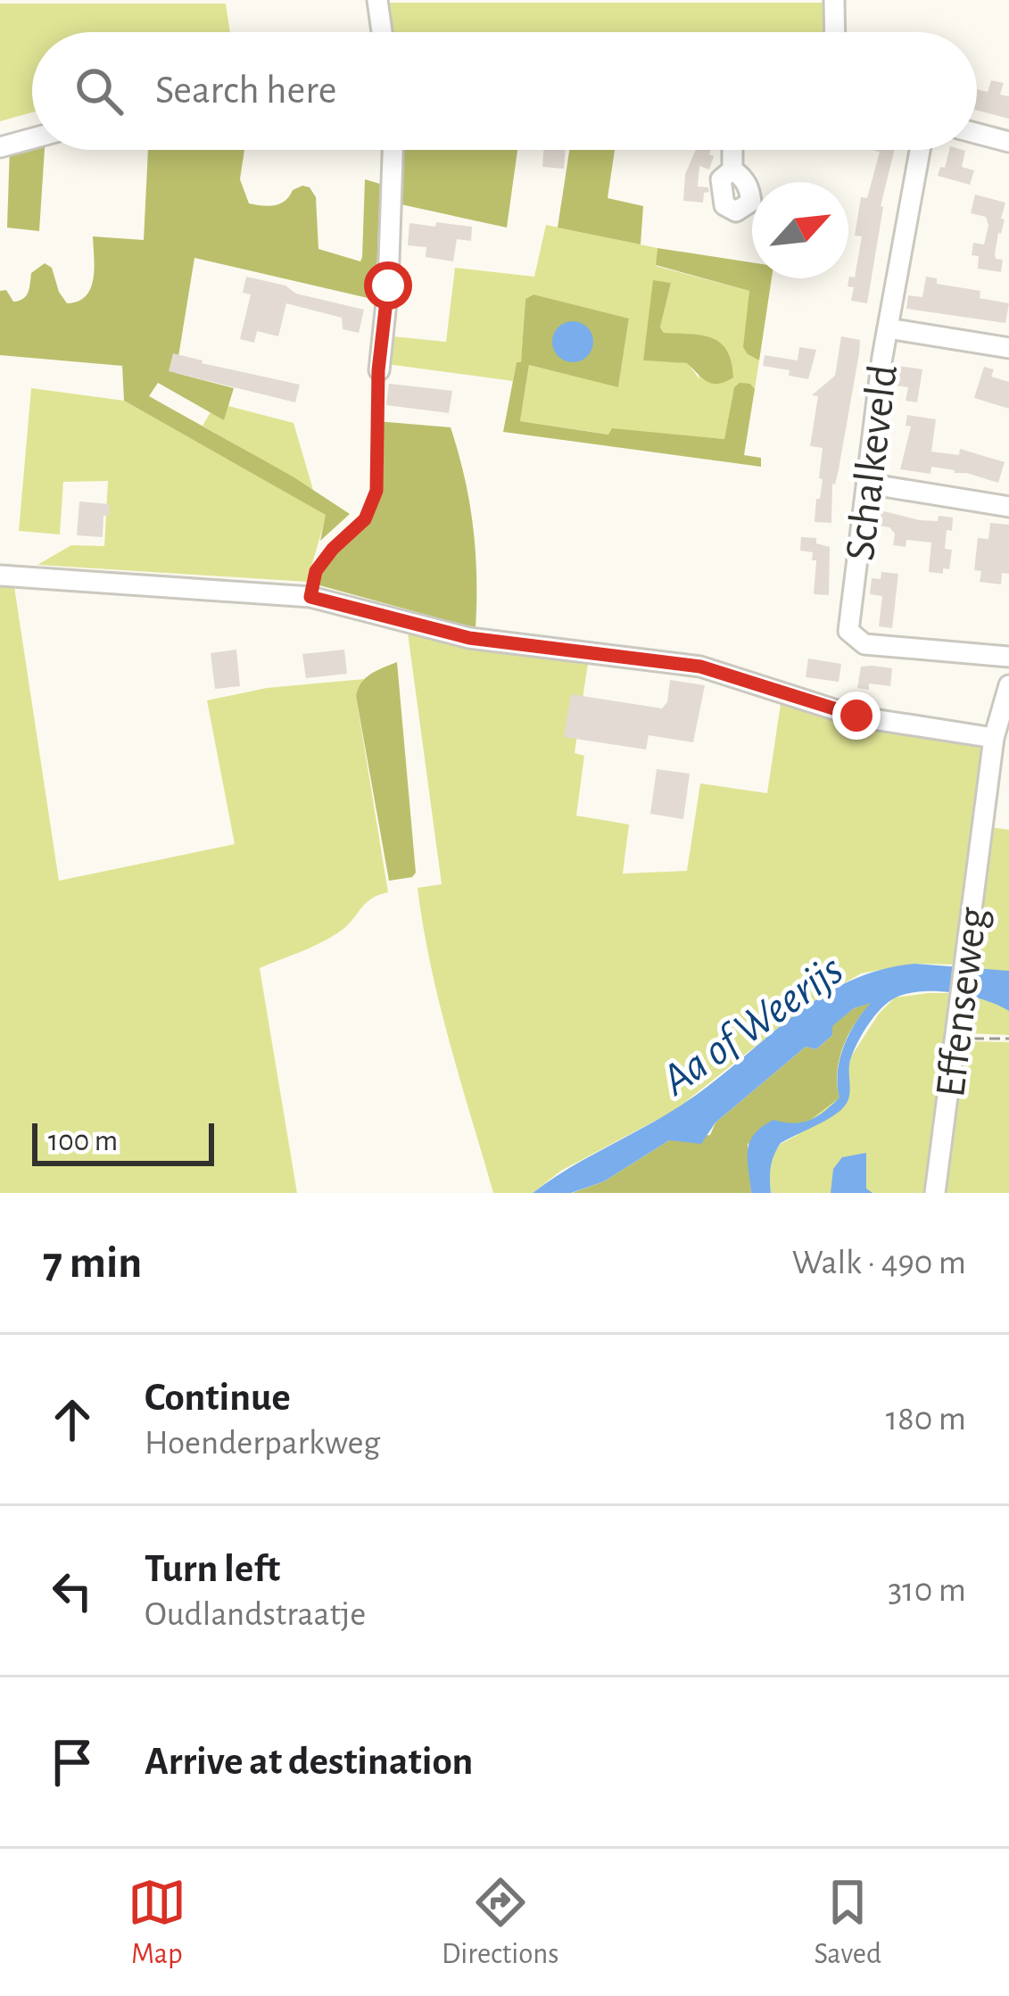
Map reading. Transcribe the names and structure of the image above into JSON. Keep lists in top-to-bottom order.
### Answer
{
  "streets": {
    "street": ["Schalkeveld", "Effenseweg"]
  },
  "water": ["Aa of Weerijs"],
  "scale_bar": "100 m",
  "north": "top right",
  "page": {
    "search": "Search here",
    "scale": "100 m",
    "heading": ["7 min", "Walk · 490 m"],
    "list": [
      ["Continue", "Hoenderparkweg", "180 m"],
      ["Turn left", "Oudlandstraatje", "310 m"],
      "Arrive at destination"
    ],
    "nav": ["Map", "Directions", "Saved"]
  }
}
